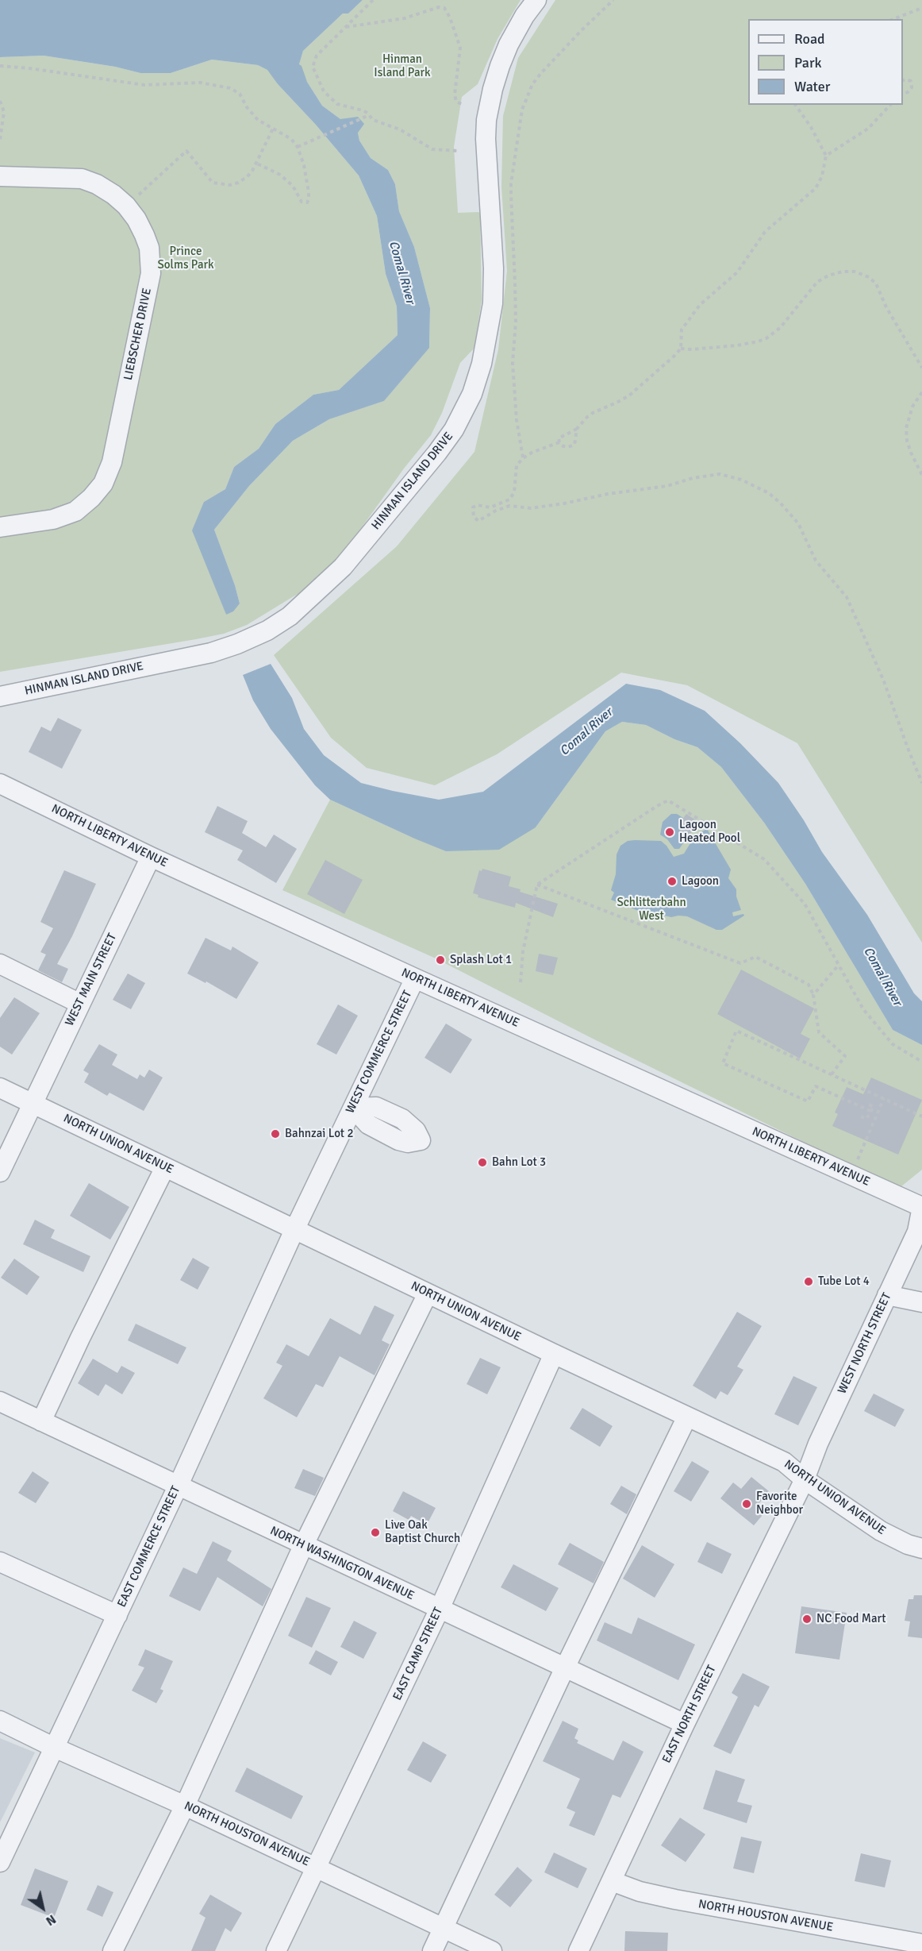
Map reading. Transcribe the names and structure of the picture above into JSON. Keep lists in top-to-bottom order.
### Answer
{
  "streets": {
    "street": [
      "LIEBSCHER DRIVE",
      "HINMAN ISLAND DRIVE",
      "NORTH LIBERTY AVENUE",
      "WEST MAIN STREET",
      "WEST COMMERCE STREET",
      "NORTH UNION AVENUE",
      "WEST NORTH STREET",
      "EAST COMMERCE STREET",
      "NORTH WASHINGTON AVENUE",
      "EAST CAMP STREET",
      "EAST NORTH STREET",
      "NORTH HOUSTON AVENUE"
    ]
  },
  "crossings": [
    ["NORTH LIBERTY AVENUE", "WEST MAIN STREET"],
    ["NORTH LIBERTY AVENUE", "WEST COMMERCE STREET"],
    ["NORTH LIBERTY AVENUE", "WEST NORTH STREET"],
    ["WEST MAIN STREET", "NORTH UNION AVENUE"],
    ["WEST COMMERCE STREET", "NORTH UNION AVENUE"],
    ["WEST COMMERCE STREET", "EAST COMMERCE STREET"],
    ["NORTH UNION AVENUE", "WEST NORTH STREET"],
    ["NORTH UNION AVENUE", "EAST COMMERCE STREET"],
    ["NORTH UNION AVENUE", "EAST CAMP STREET"],
    ["NORTH UNION AVENUE", "EAST NORTH STREET"],
    ["WEST NORTH STREET", "EAST NORTH STREET"],
    ["EAST COMMERCE STREET", "NORTH WASHINGTON AVENUE"],
    ["EAST COMMERCE STREET", "NORTH HOUSTON AVENUE"],
    ["NORTH WASHINGTON AVENUE", "EAST CAMP STREET"],
    ["NORTH WASHINGTON AVENUE", "EAST NORTH STREET"],
    ["EAST CAMP STREET", "NORTH HOUSTON AVENUE"],
    ["EAST NORTH STREET", "NORTH HOUSTON AVENUE"]
  ],
  "water": ["Comal River"],
  "parks": ["Hinman Island Park", "Prince Solms Park", "Schlitterbahn West"],
  "places": [
    "Lagoon Heated Pool",
    "Lagoon",
    "Splash Lot 1",
    "Bahnzai Lot 2",
    "Bahn Lot 3",
    "Tube Lot 4",
    "Favorite Neighbor",
    "Live Oak Baptist Church",
    "NC Food Mart"
  ],
  "legend": ["Road", "Park", "Water"],
  "north": "bottom right"
}
